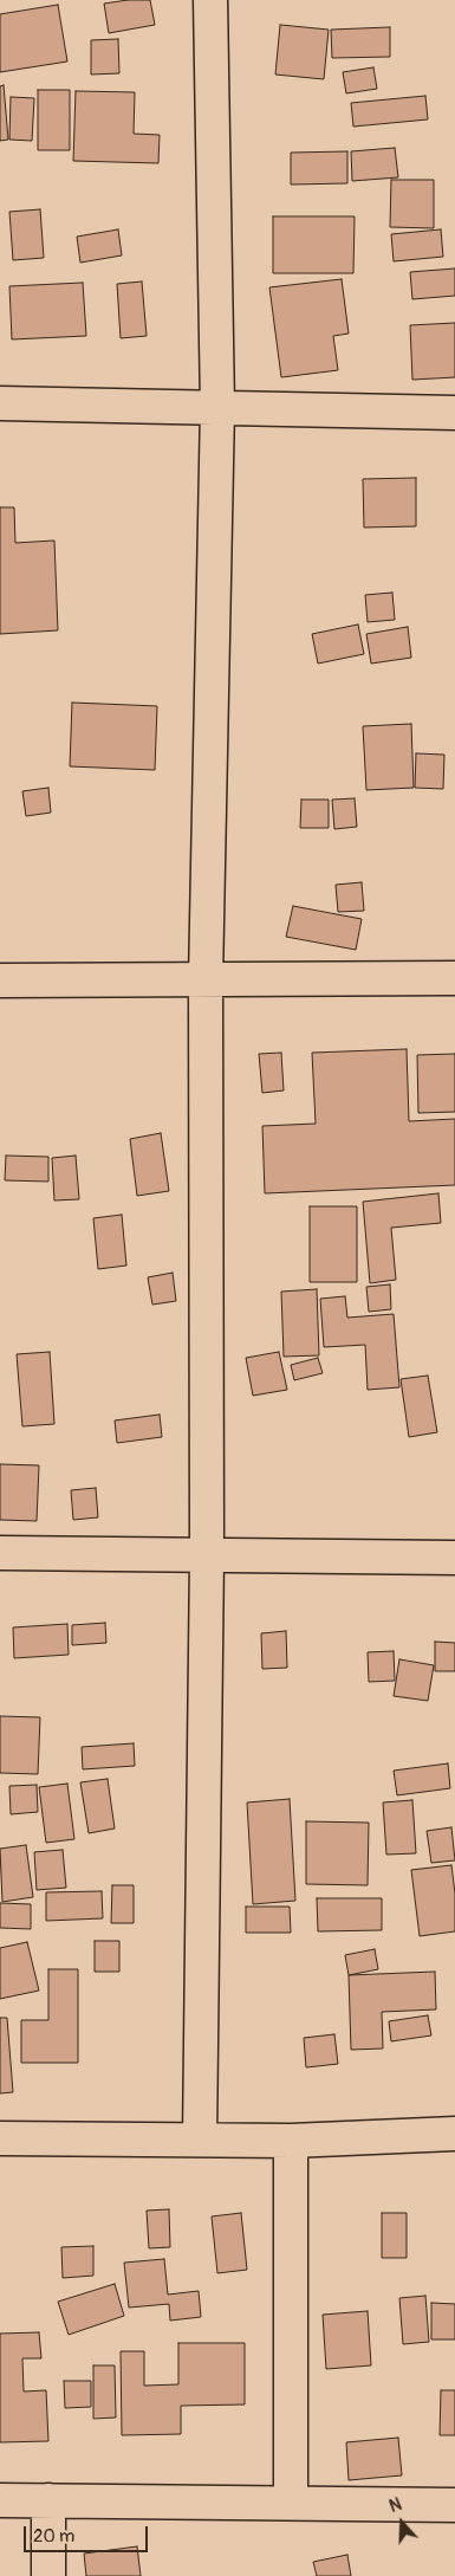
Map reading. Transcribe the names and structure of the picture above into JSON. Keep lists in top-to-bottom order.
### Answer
{
  "scale_bar": "20 m",
  "north": "top"
}
